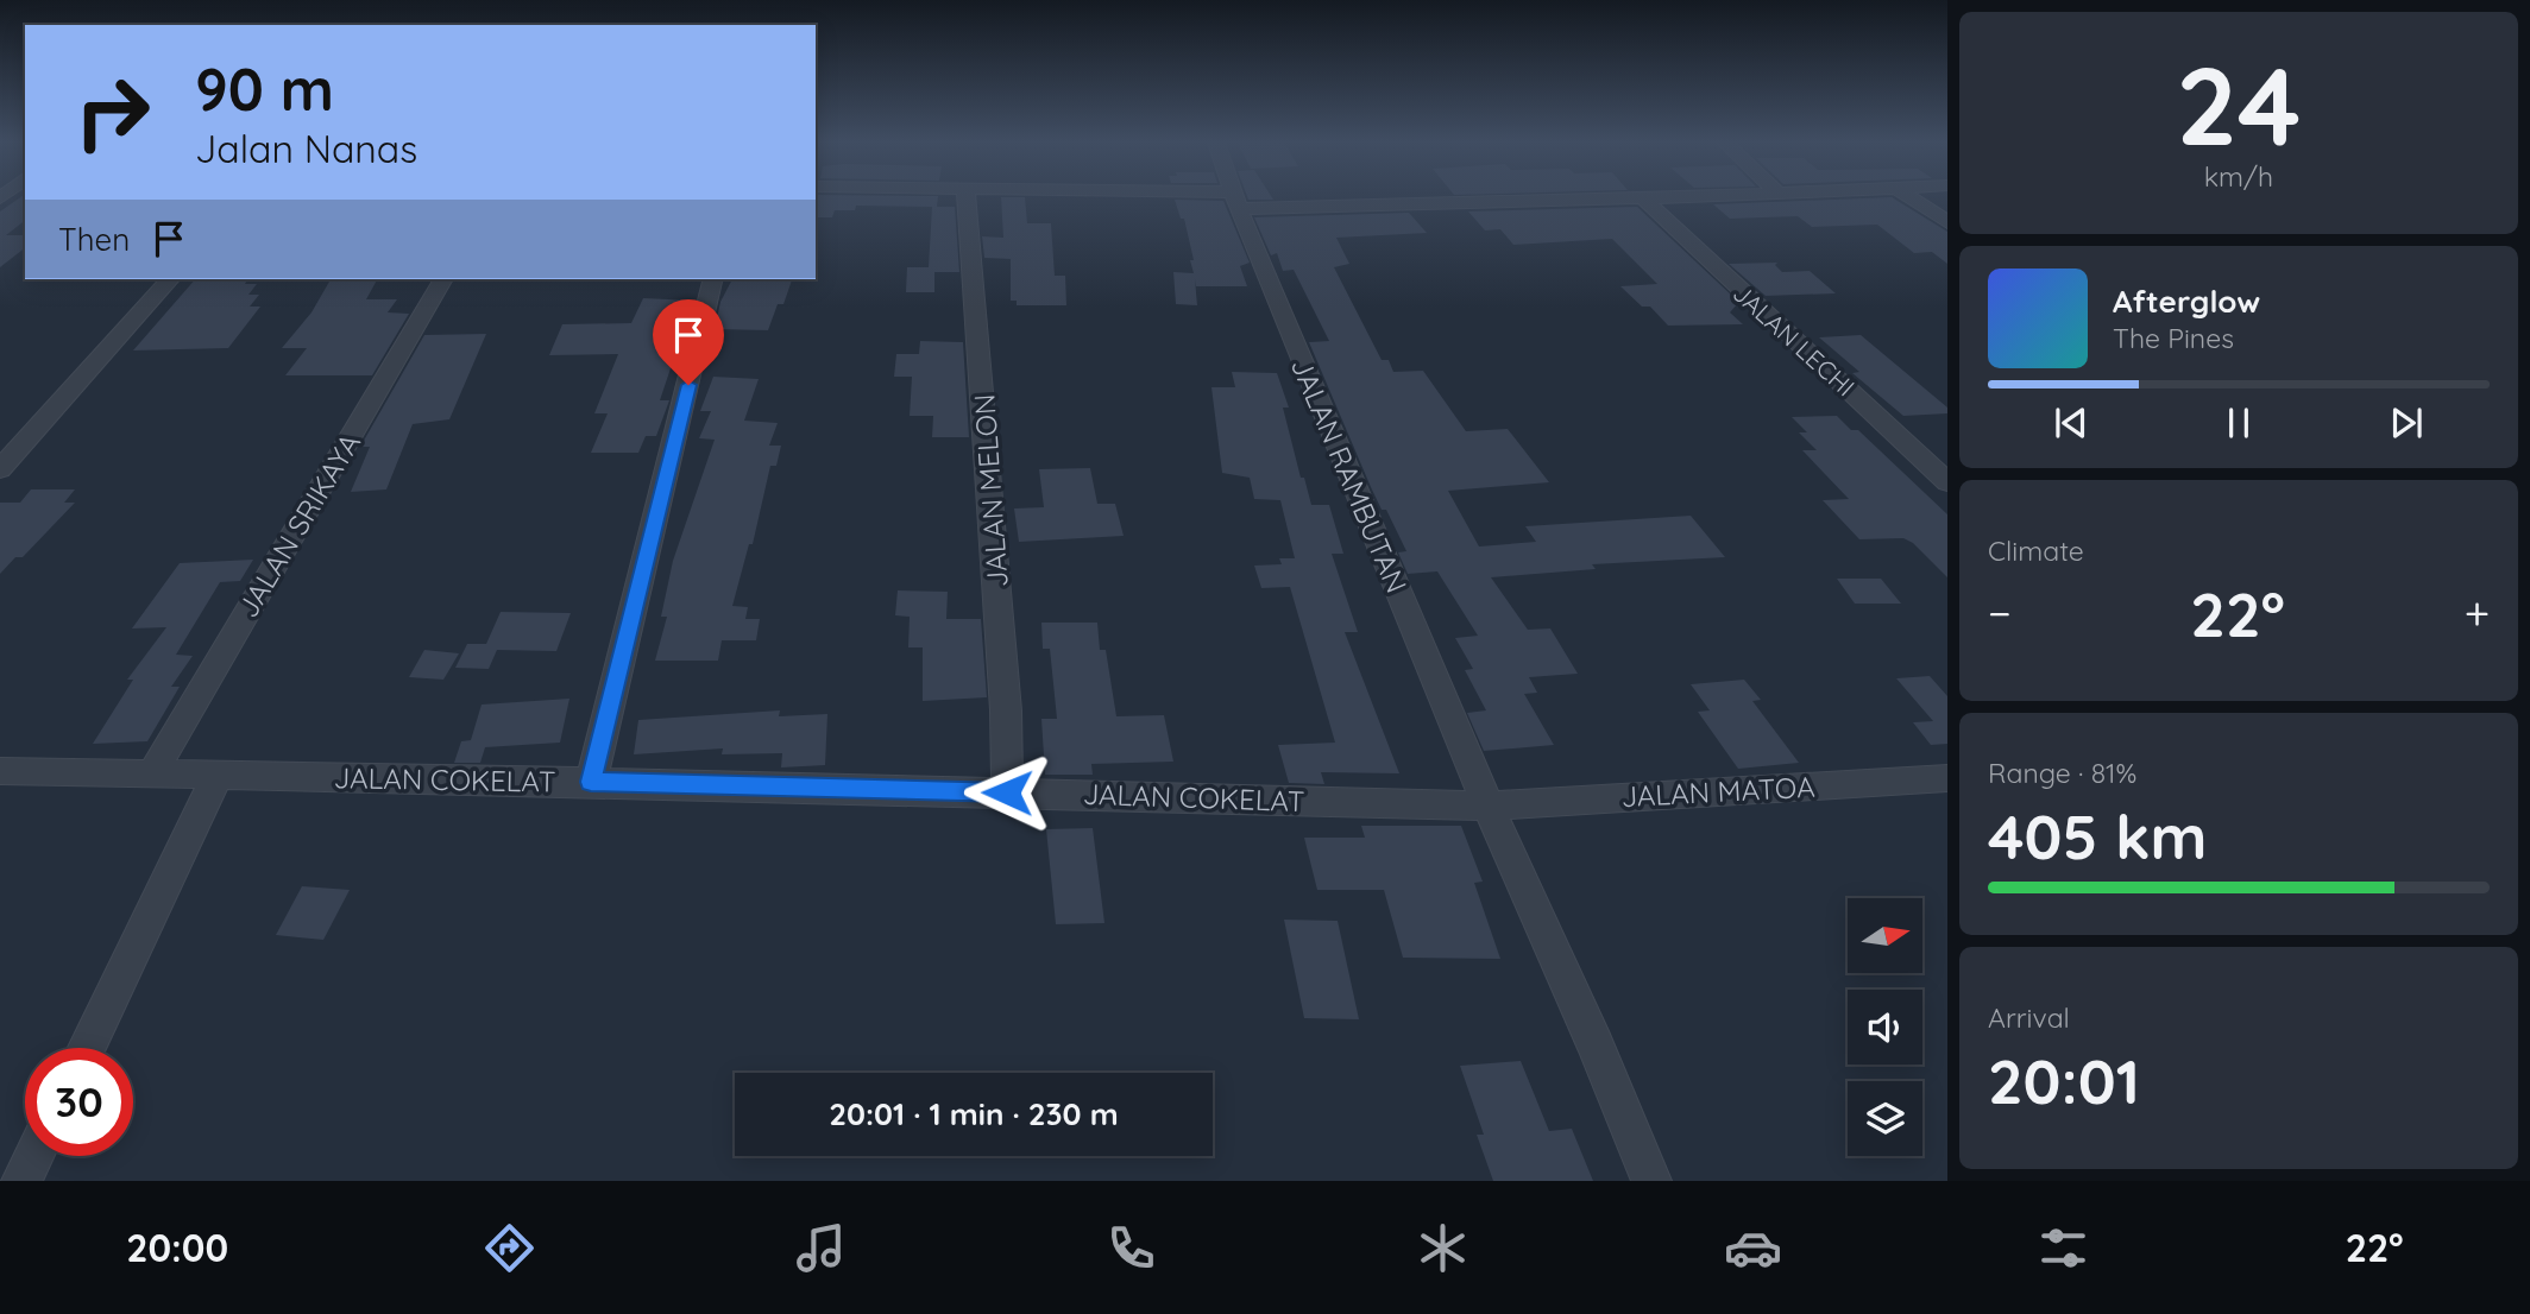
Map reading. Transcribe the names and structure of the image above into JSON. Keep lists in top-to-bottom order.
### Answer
{
  "streets": {
    "street": [
      "JALAN LECHI",
      "JALAN RAMBUTAN",
      "JALAN MELON",
      "JALAN SRIKAYA",
      "JALAN COKELAT",
      "JALAN MATOA"
    ]
  },
  "crossings": [
    ["JALAN RAMBUTAN", "JALAN COKELAT"],
    ["JALAN RAMBUTAN", "JALAN MATOA"],
    ["JALAN MELON", "JALAN COKELAT"],
    ["JALAN SRIKAYA", "JALAN COKELAT"],
    ["JALAN COKELAT", "JALAN MATOA"]
  ],
  "north": "right",
  "page": {
    "tile": [
      ["24", "km/h"],
      "Climate",
      ["Range · 81%", "405 km"],
      ["Arrival", "20:01"]
    ],
    "turn": ["90 m", "Jalan Nanas"],
    "then": "Then",
    "song": ["Afterglow", "The Pines"],
    "heat": ["−", "22°", "+"],
    "limit": "30",
    "trip": "20:01 · 1 min · 230 m",
    "tabs": ["20:00", "22°"]
  }
}
